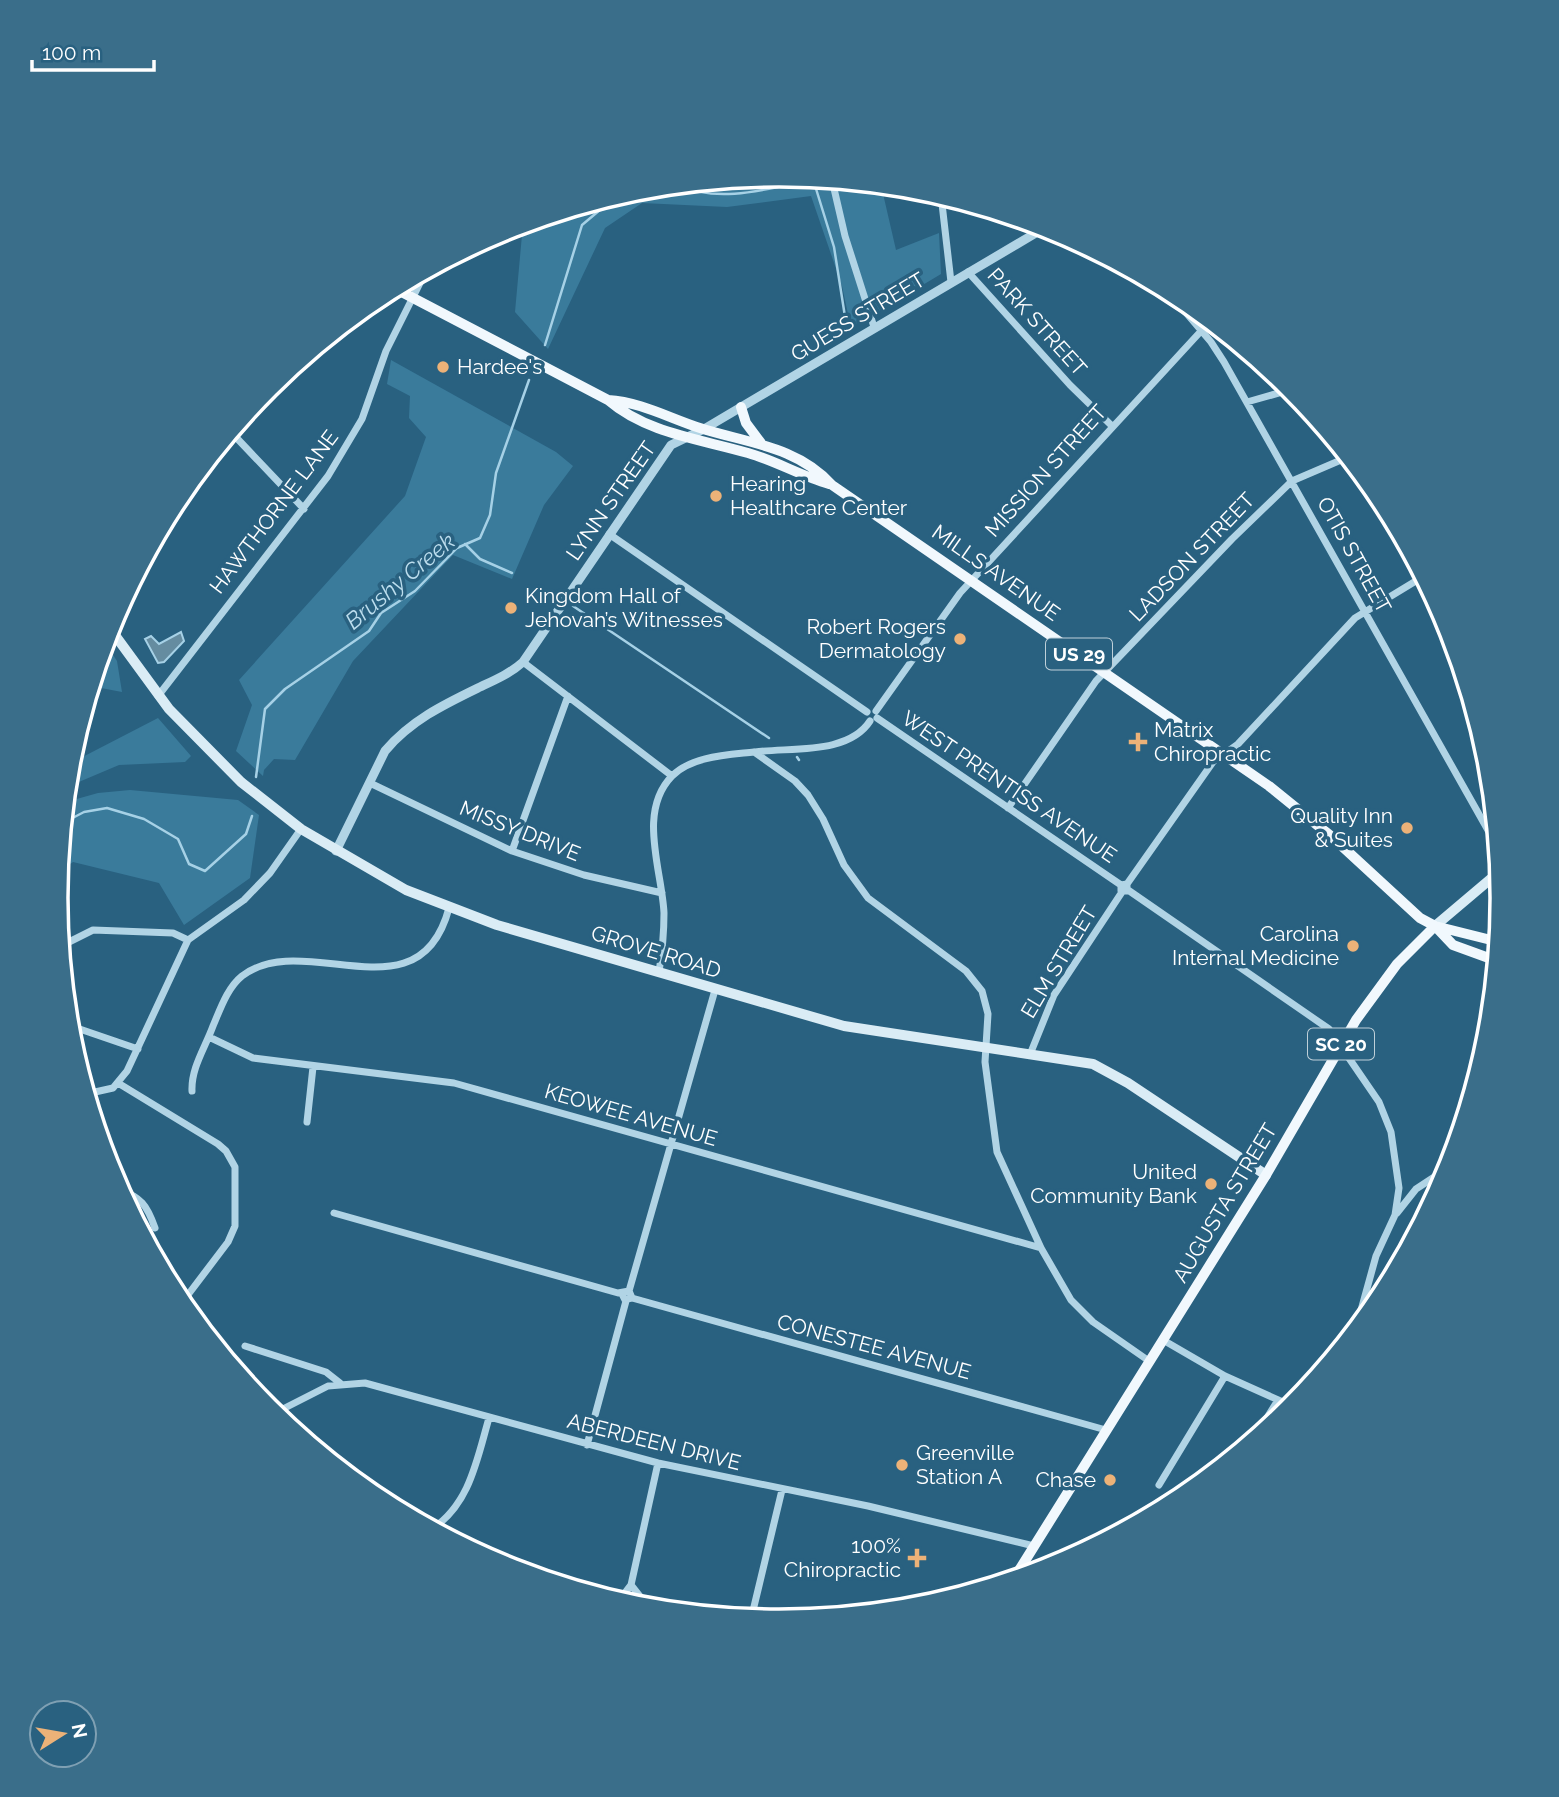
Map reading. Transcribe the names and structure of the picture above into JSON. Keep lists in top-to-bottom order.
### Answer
{
  "streets": {
    "main road": [
      "MILLS AVENUE",
      "US 29",
      "GROVE ROAD",
      "SC 20",
      "AUGUSTA STREET"
    ],
    "street": [
      "GUESS STREET",
      "PARK STREET",
      "MISSION STREET",
      "LYNN STREET",
      "HAWTHORNE LANE",
      "OTIS STREET",
      "LADSON STREET",
      "WEST PRENTISS AVENUE",
      "MISSY DRIVE",
      "ELM STREET",
      "KEOWEE AVENUE",
      "CONESTEE AVENUE",
      "ABERDEEN DRIVE"
    ]
  },
  "crossings": [
    ["GUESS STREET", "PARK STREET"],
    ["GUESS STREET", "LYNN STREET"],
    ["GUESS STREET", "MILLS AVENUE"],
    ["PARK STREET", "MISSION STREET"],
    ["MISSION STREET", "OTIS STREET"],
    ["MISSION STREET", "MILLS AVENUE"],
    ["MISSION STREET", "WEST PRENTISS AVENUE"],
    ["LYNN STREET", "MILLS AVENUE"],
    ["LYNN STREET", "WEST PRENTISS AVENUE"],
    ["HAWTHORNE LANE", "MILLS AVENUE"],
    ["HAWTHORNE LANE", "GROVE ROAD"],
    ["OTIS STREET", "LADSON STREET"],
    ["OTIS STREET", "ELM STREET"],
    ["LADSON STREET", "MILLS AVENUE"],
    ["LADSON STREET", "WEST PRENTISS AVENUE"],
    ["MILLS AVENUE", "US 29"],
    ["MILLS AVENUE", "ELM STREET"],
    ["MILLS AVENUE", "AUGUSTA STREET"],
    ["US 29", "AUGUSTA STREET"],
    ["WEST PRENTISS AVENUE", "ELM STREET"],
    ["WEST PRENTISS AVENUE", "AUGUSTA STREET"],
    ["GROVE ROAD", "ELM STREET"],
    ["GROVE ROAD", "AUGUSTA STREET"],
    ["AUGUSTA STREET", "CONESTEE AVENUE"],
    ["AUGUSTA STREET", "ABERDEEN DRIVE"]
  ],
  "water": ["Brushy Creek"],
  "places": {
    "other": [
      "Hardee's",
      "Hearing Healthcare Center",
      "Kingdom Hall of Jehovah’s Witnesses",
      "Robert Rogers Dermatology",
      "Quality Inn & Suites",
      "Carolina Internal Medicine",
      "United Community Bank",
      "Greenville Station A",
      "Chase"
    ],
    "health": ["Matrix Chiropractic", "100% Chiropractic"]
  },
  "scale_bar": "100 m",
  "north": "right"
}
